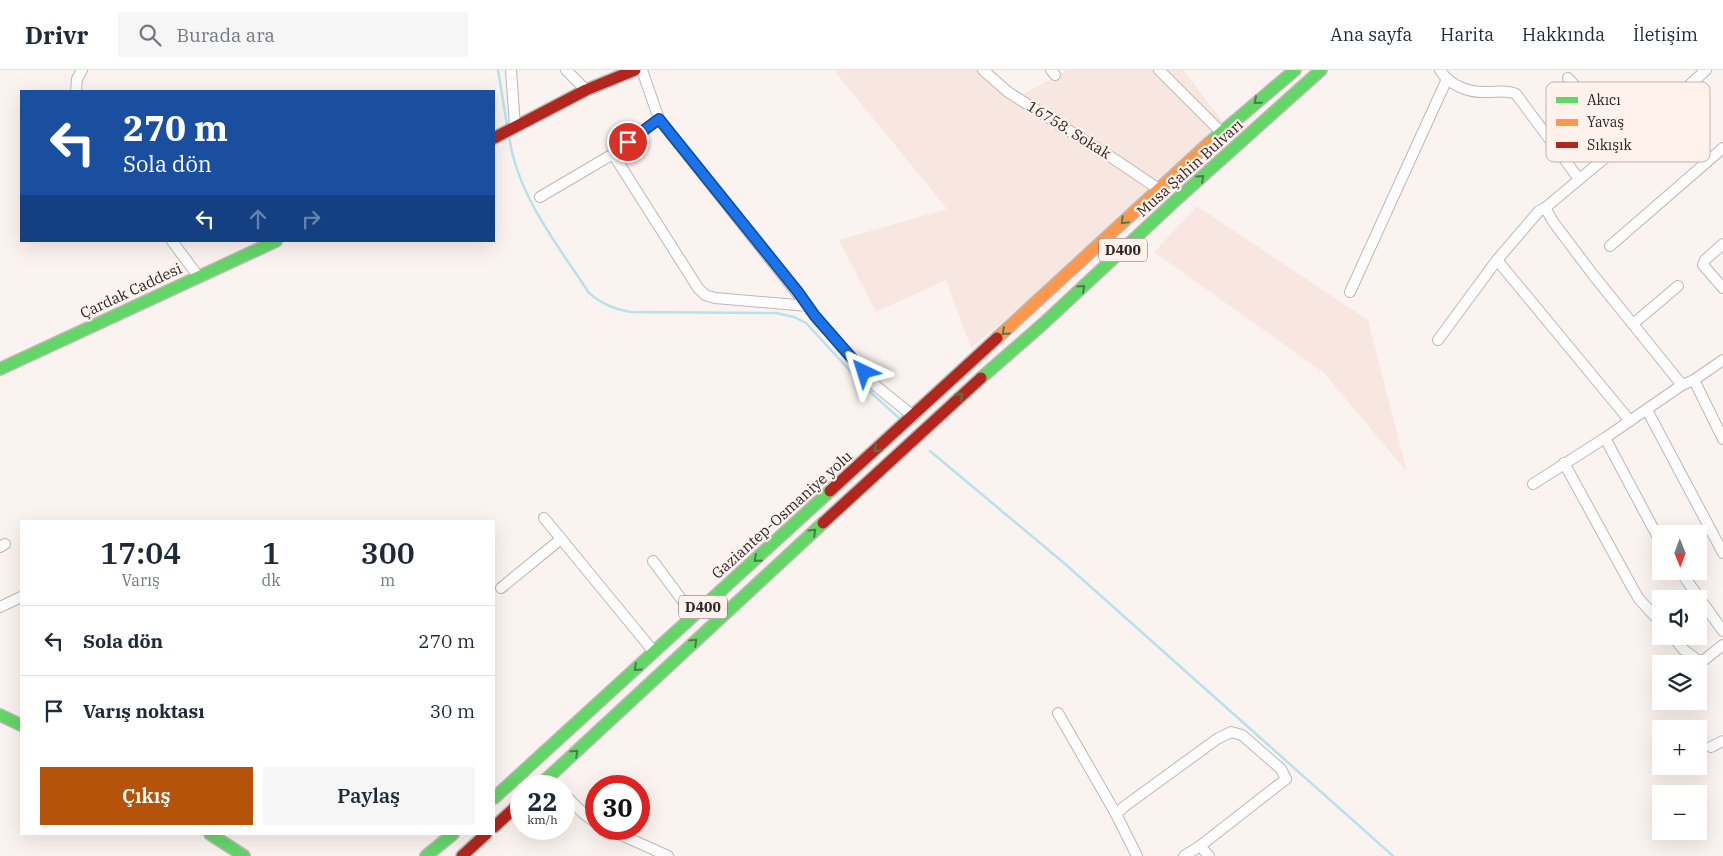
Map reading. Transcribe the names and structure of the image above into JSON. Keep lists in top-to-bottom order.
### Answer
{
  "streets": {
    "main road": [
      "Musa Şahin Bulvarı",
      "D400",
      "Çardak Caddesi",
      "Gaziantep-Osmaniye yolu"
    ],
    "street": ["16758. Sokak"]
  },
  "crossings": [
    ["16758. Sokak", "Musa Şahin Bulvarı"],
    ["Musa Şahin Bulvarı", "Gaziantep-Osmaniye yolu"]
  ],
  "one_way": ["Gaziantep-Osmaniye yolu"],
  "legend": ["Akıcı", "Yavaş", "Sıkışık"],
  "north": "bottom",
  "page": {
    "header": "Drivr",
    "search": "Burada ara",
    "nav": [
      "Ana sayfa",
      "Harita",
      "Hakkında",
      "İletişim"
    ],
    "turn": ["270 m", "Sola dön"],
    "eta": [
      "17:04",
      "Varış",
      "1",
      "dk",
      "300",
      "m"
    ],
    "map_buttons": ["+", "−"],
    "list": [
      {
        "name": "Sola dön",
        "value": "270 m"
      },
      {
        "name": "Varış noktası",
        "value": "30 m"
      }
    ],
    "buttons": ["Çıkış", "Paylaş"],
    "speed": "22 km/h",
    "limit": "30"
  }
}
